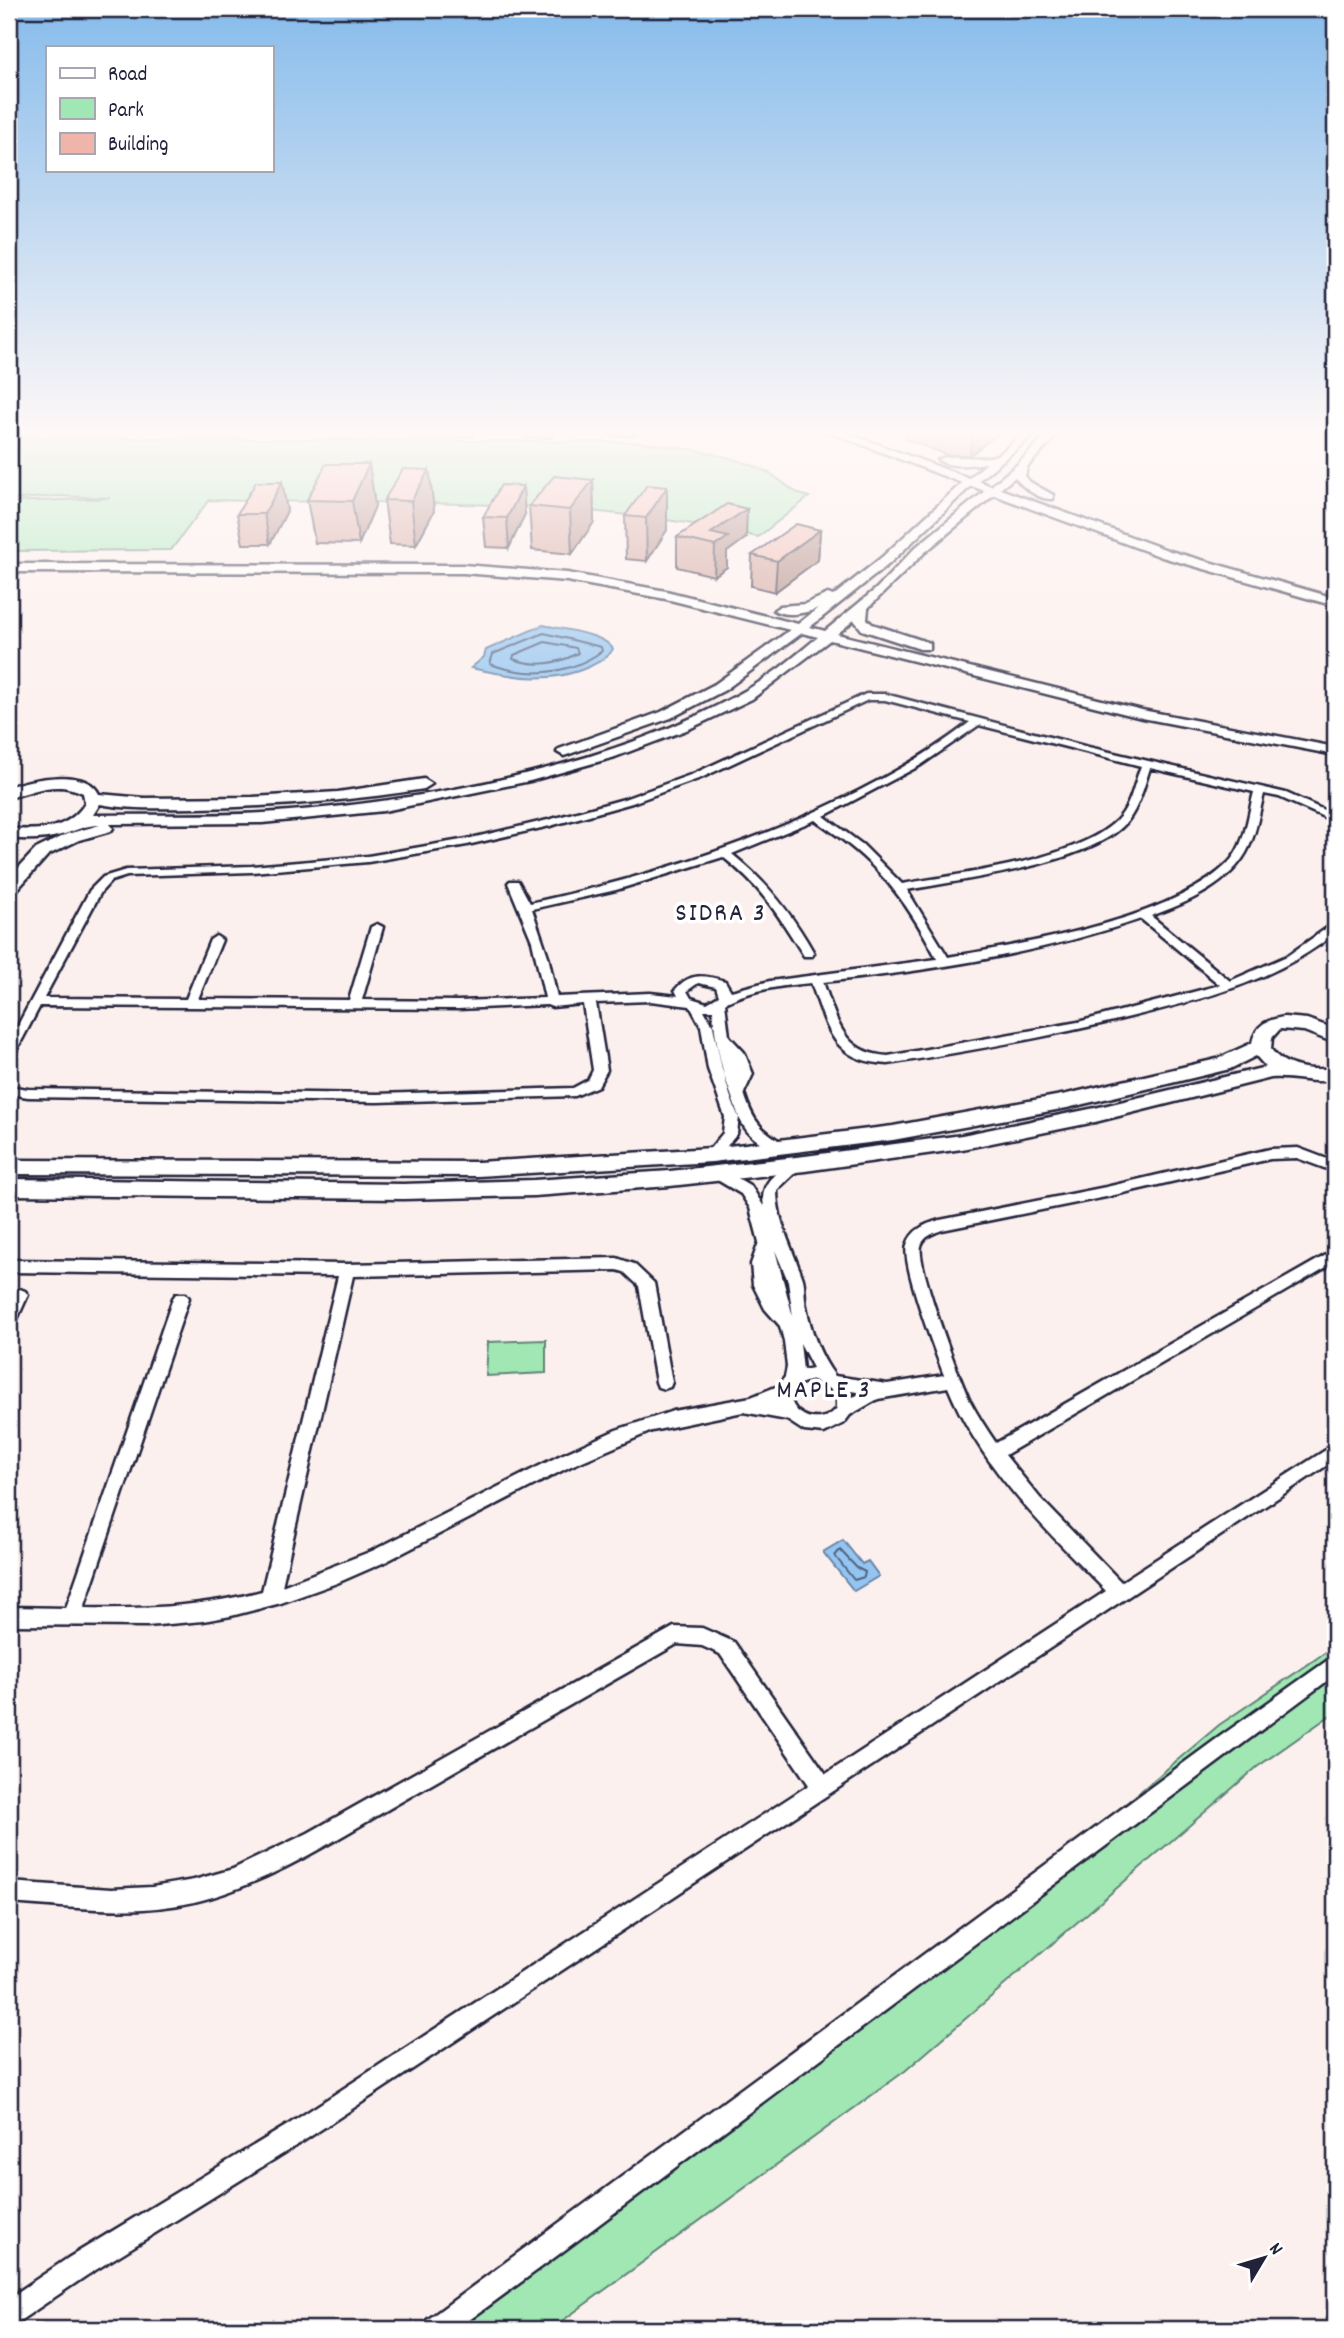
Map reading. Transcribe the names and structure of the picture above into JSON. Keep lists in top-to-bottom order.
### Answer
{
  "districts": ["SIDRA 3", "MAPLE 3"],
  "legend": ["Road", "Park", "Building"],
  "north": "top right"
}
